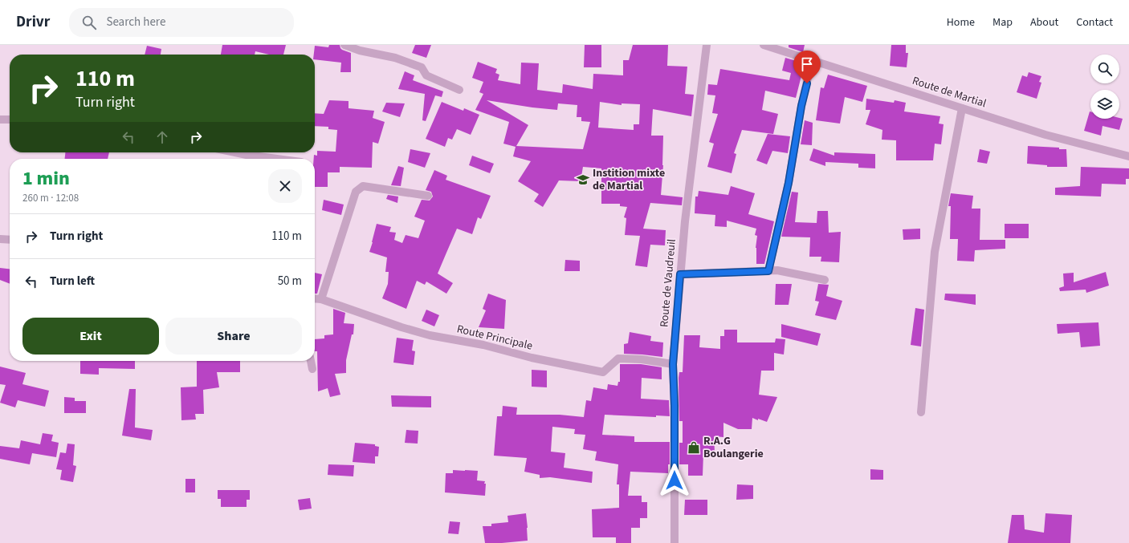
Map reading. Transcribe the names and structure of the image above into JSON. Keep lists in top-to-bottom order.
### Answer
{
  "streets": {
    "street": ["Route de Martial", "Route de Vaudreuil", "Route Principale"]
  },
  "crossings": [
    ["Route de Vaudreuil", "Route Principale"]
  ],
  "places": {
    "school or university": ["Instition mixte de Martial"],
    "shop": ["R.A.G Boulangerie"]
  },
  "page": {
    "header": "Drivr",
    "search": "Search here",
    "nav": [
      "Home",
      "Map",
      "About",
      "Contact"
    ],
    "turn": ["110 m", "Turn right"],
    "heading": ["1 min", "260 m · 12:08"],
    "list": [
      {
        "name": "Turn right",
        "value": "110 m"
      },
      {
        "name": "Turn left",
        "value": "50 m"
      }
    ],
    "buttons": ["Exit", "Share"]
  }
}
